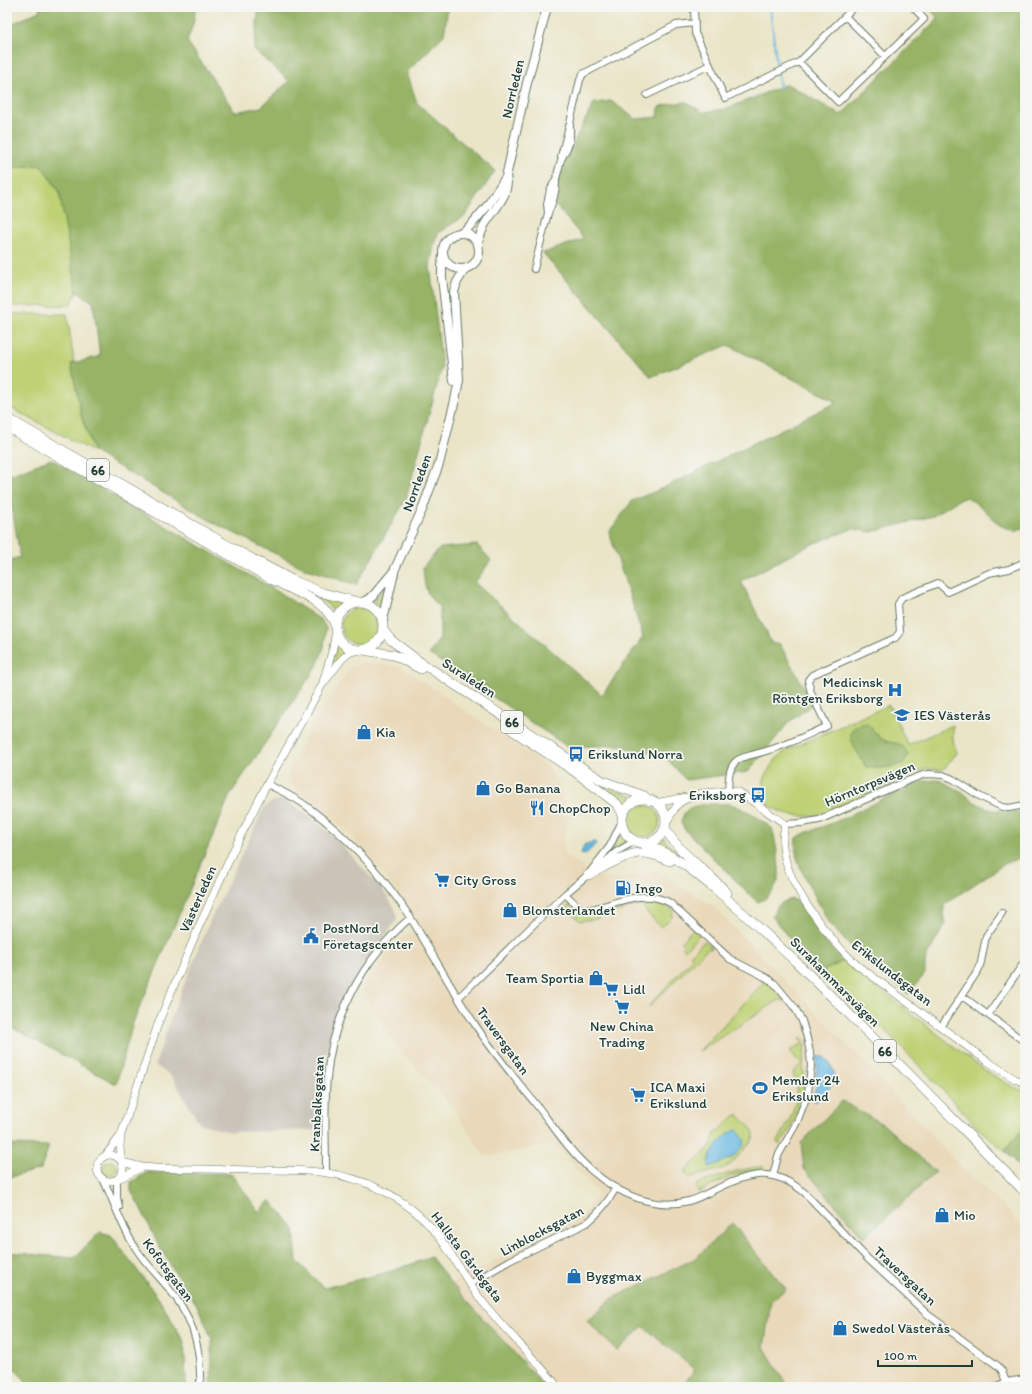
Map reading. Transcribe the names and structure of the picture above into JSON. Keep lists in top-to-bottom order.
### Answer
{
  "streets": {
    "main road": [
      "Norrleden",
      "66",
      "Suraleden",
      "Surahammarsvägen"
    ],
    "street": [
      "Hörntorpsvägen",
      "Västerleden",
      "Erikslundsgatan",
      "Traversgatan",
      "Kranbalksgatan",
      "Linblocksgatan",
      "Hallsta Gårdsgata",
      "Kofotsgatan"
    ]
  },
  "crossings": [
    ["Norrleden", "66"],
    ["Norrleden", "Suraleden"],
    ["Norrleden", "Västerleden"],
    ["66", "Suraleden"],
    ["66", "Västerleden"],
    ["66", "Surahammarsvägen"],
    ["Suraleden", "Västerleden"],
    ["Suraleden", "Surahammarsvägen"],
    ["Hörntorpsvägen", "Erikslundsgatan"],
    ["Västerleden", "Traversgatan"],
    ["Västerleden", "Hallsta Gårdsgata"],
    ["Västerleden", "Kofotsgatan"],
    ["Traversgatan", "Kranbalksgatan"],
    ["Traversgatan", "Linblocksgatan"],
    ["Kranbalksgatan", "Hallsta Gårdsgata"],
    ["Linblocksgatan", "Hallsta Gårdsgata"],
    ["Hallsta Gårdsgata", "Kofotsgatan"]
  ],
  "places": {
    "hospital": ["Medicinsk Röntgen Eriksborg"],
    "school or university": ["IES Västerås"],
    "shop": [
      "Kia",
      "Go Banana",
      "Blomsterlandet",
      "Team Sportia",
      "Mio",
      "Byggmax",
      "Swedol Västerås"
    ],
    "bus stop": ["Erikslund Norra", "Eriksborg"],
    "restaurant": ["ChopChop"],
    "supermarket": [
      "City Gross",
      "Lidl",
      "New China Trading",
      "ICA Maxi Erikslund"
    ],
    "fuel station": ["Ingo"],
    "public building": ["PostNord Företagscenter"],
    "sports": ["Member 24 Erikslund"]
  },
  "scale_bar": "100 m"
}
